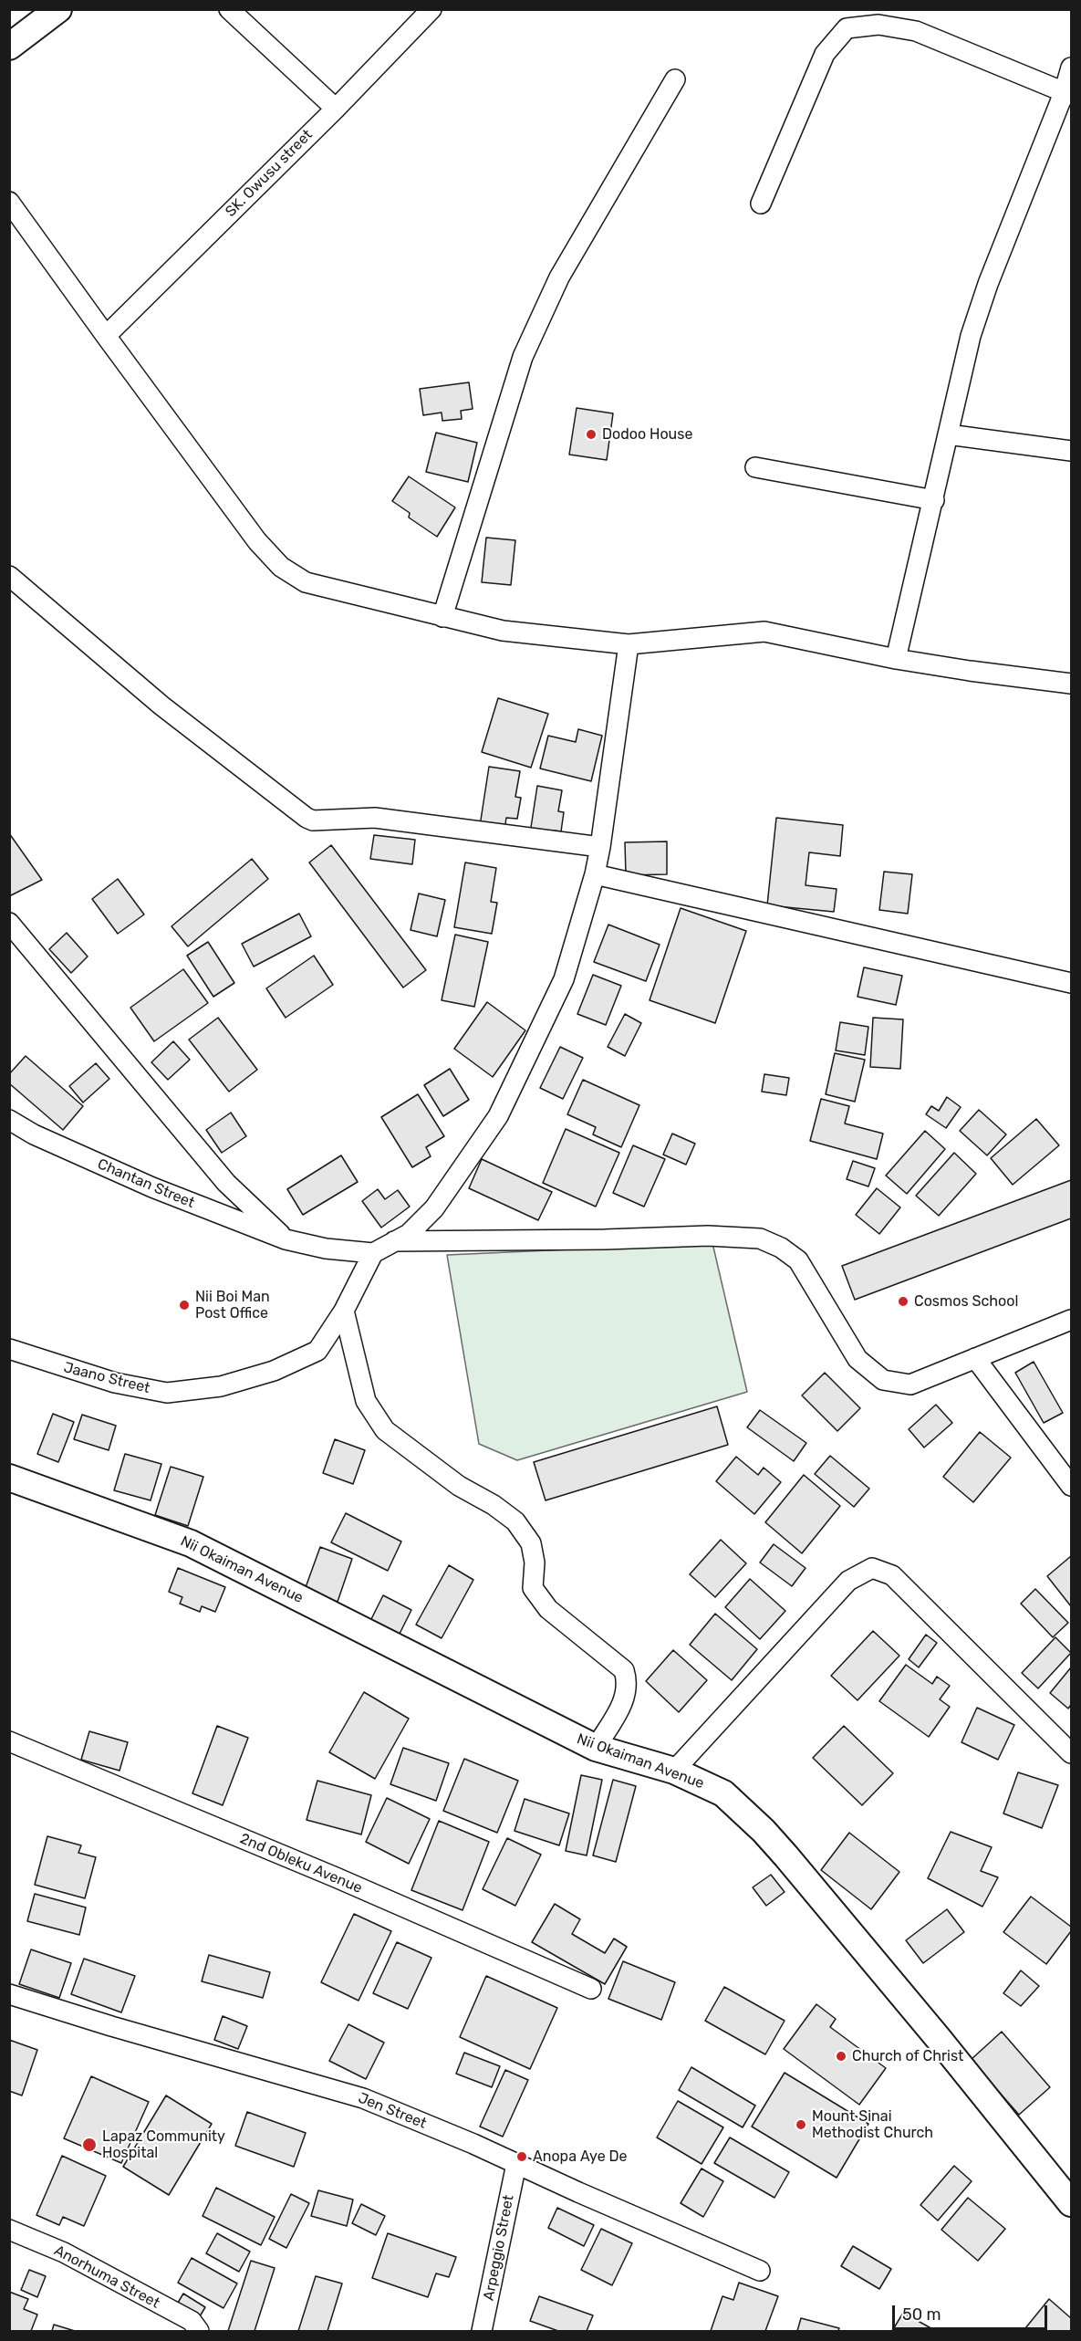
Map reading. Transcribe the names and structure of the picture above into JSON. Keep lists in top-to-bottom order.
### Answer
{
  "streets": {
    "street": [
      "SK. Owusu street",
      "Chantan Street",
      "Jaano Street",
      "Nii Okaiman Avenue",
      "2nd Obleku Avenue",
      "Jen Street",
      "Arpeggio Street",
      "Anorhuma Street"
    ]
  },
  "crossings": [
    ["Chantan Street", "Jaano Street"],
    ["Jen Street", "Arpeggio Street"]
  ],
  "places": [
    "Dodoo House",
    "Cosmos School",
    "Nii Boi Man Post Office",
    "Church of Christ",
    "Mount Sinai Methodist Church",
    "Lapaz Community Hospital",
    "Anopa Aye De"
  ],
  "scale_bar": "50 m"
}
